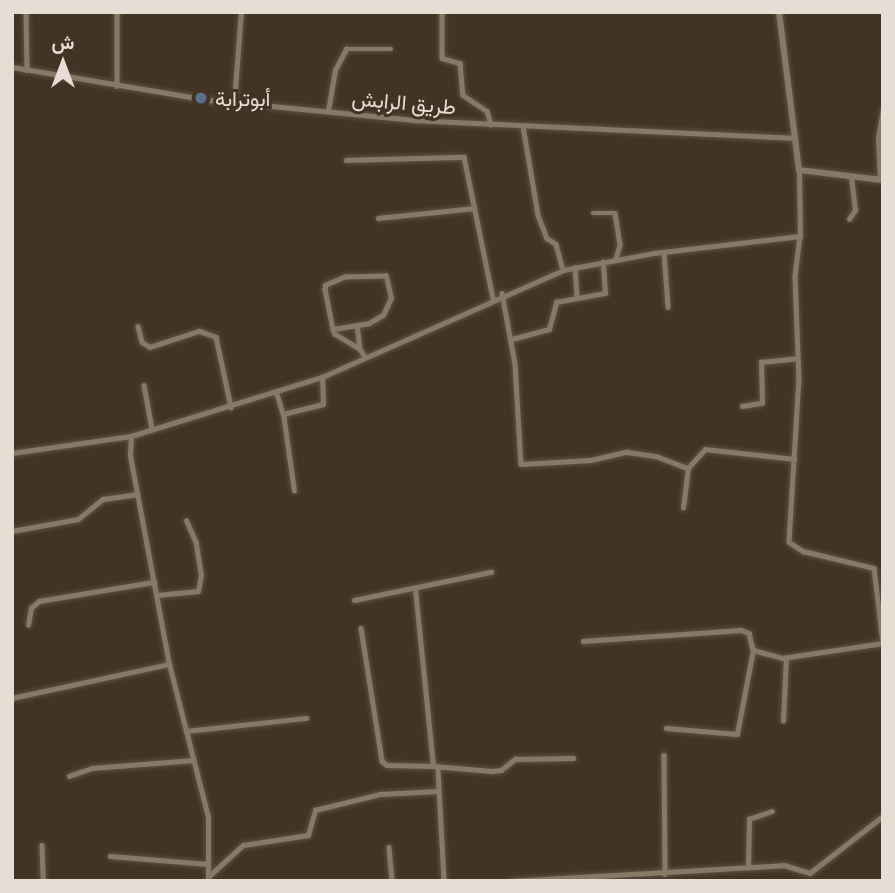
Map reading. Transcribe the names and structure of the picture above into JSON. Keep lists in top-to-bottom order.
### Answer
{
  "streets": {
    "street": ["طريق الرابش"]
  },
  "places": ["أبوترابة"],
  "north": "top"
}
